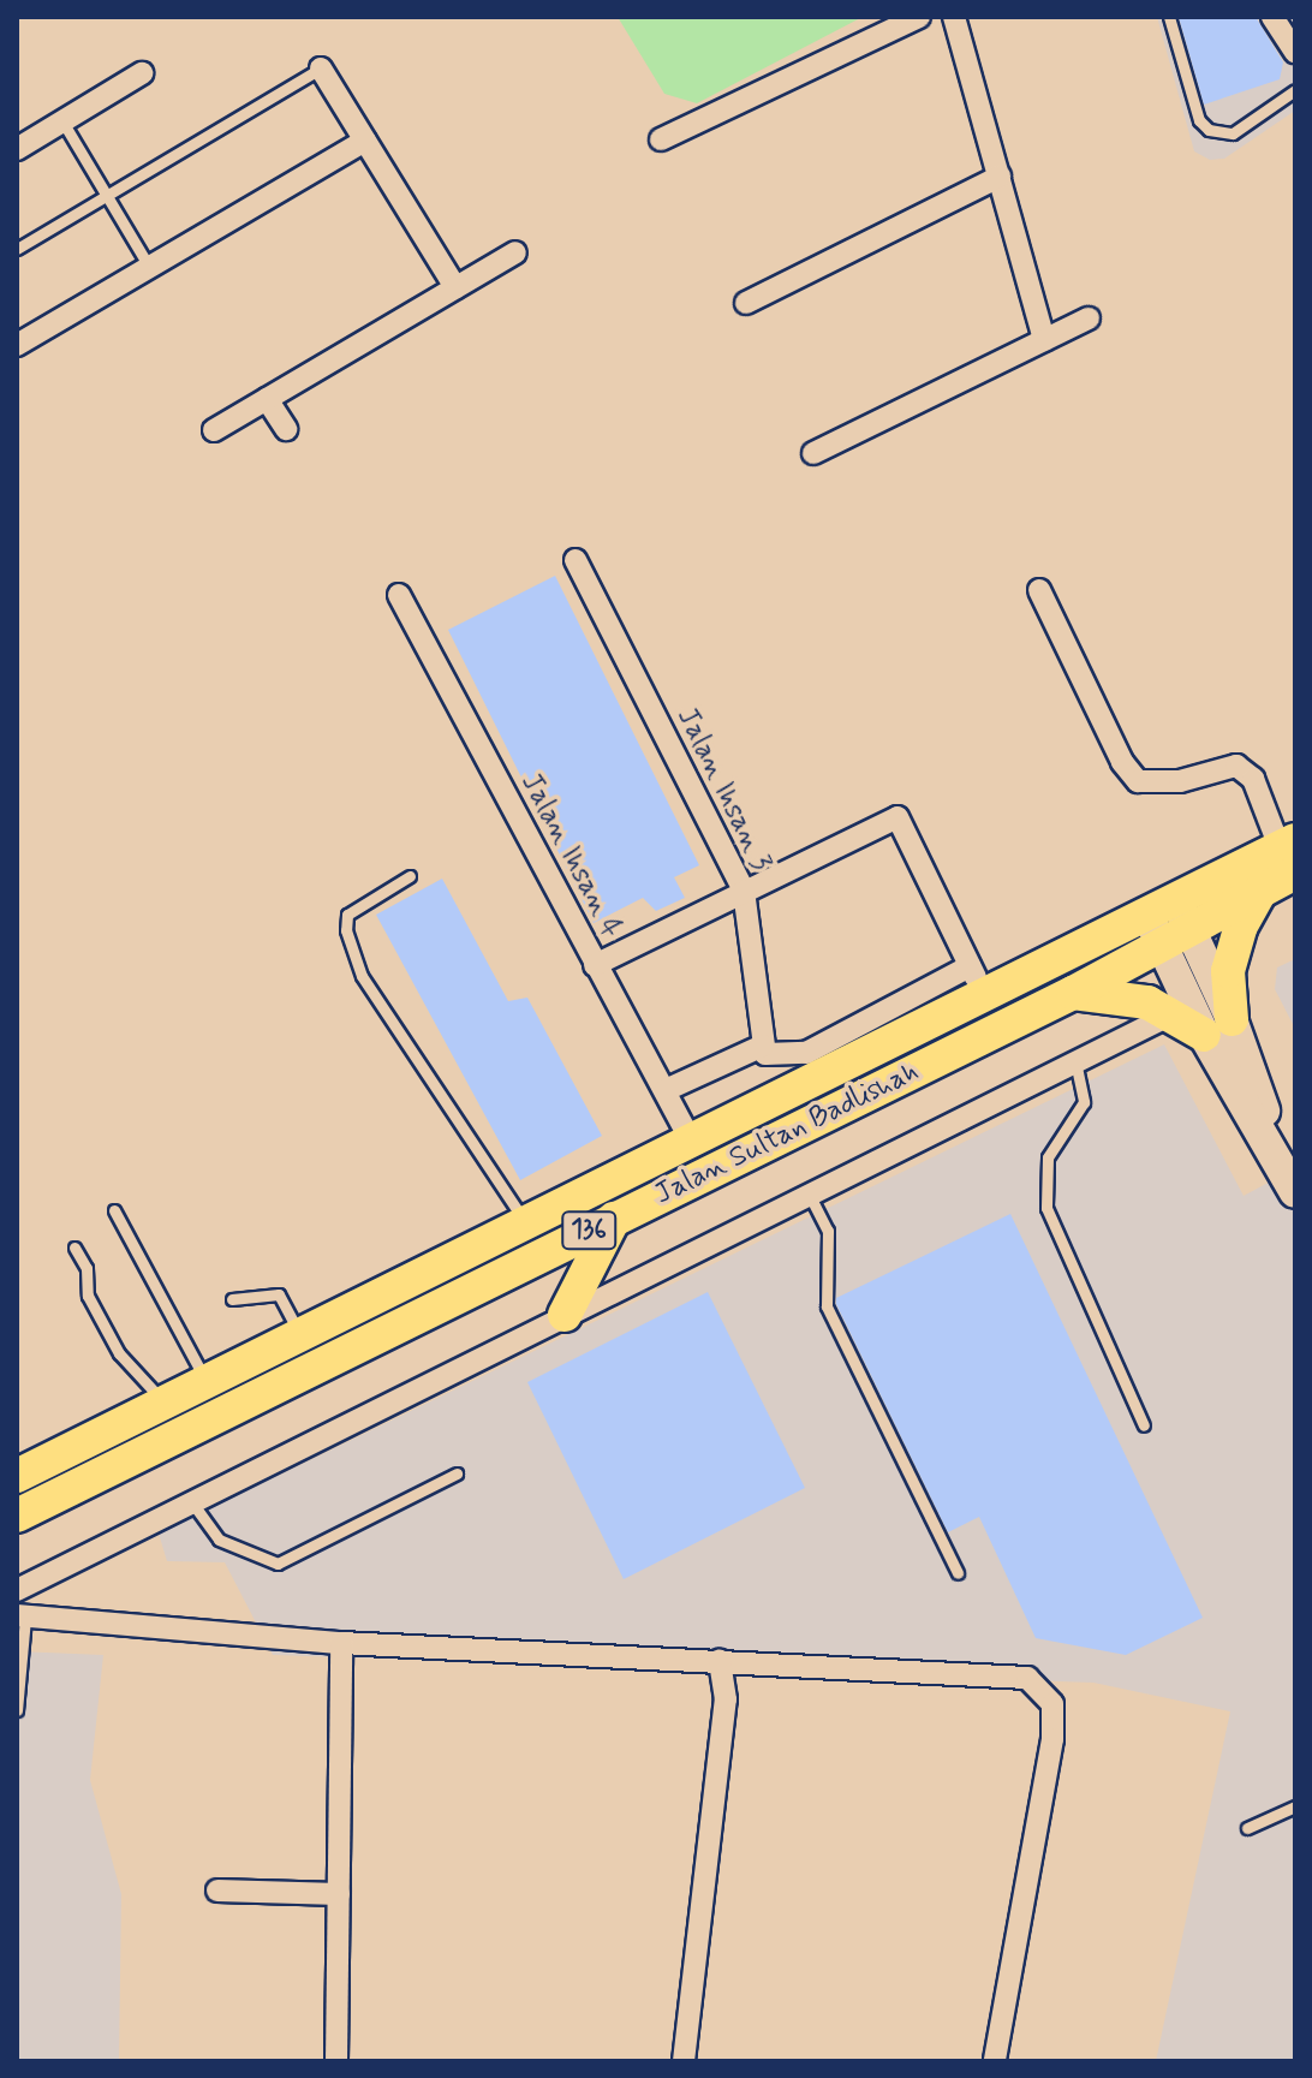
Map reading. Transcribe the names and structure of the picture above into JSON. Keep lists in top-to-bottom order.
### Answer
{
  "streets": {
    "main road": ["Jalan Sultan Badlishah", "136"],
    "street": ["Jalan Ihsan 3", "Jalan Ihsan 4"]
  },
  "crossings": [
    ["Jalan Ihsan 4", "Jalan Sultan Badlishah"]
  ]
}
